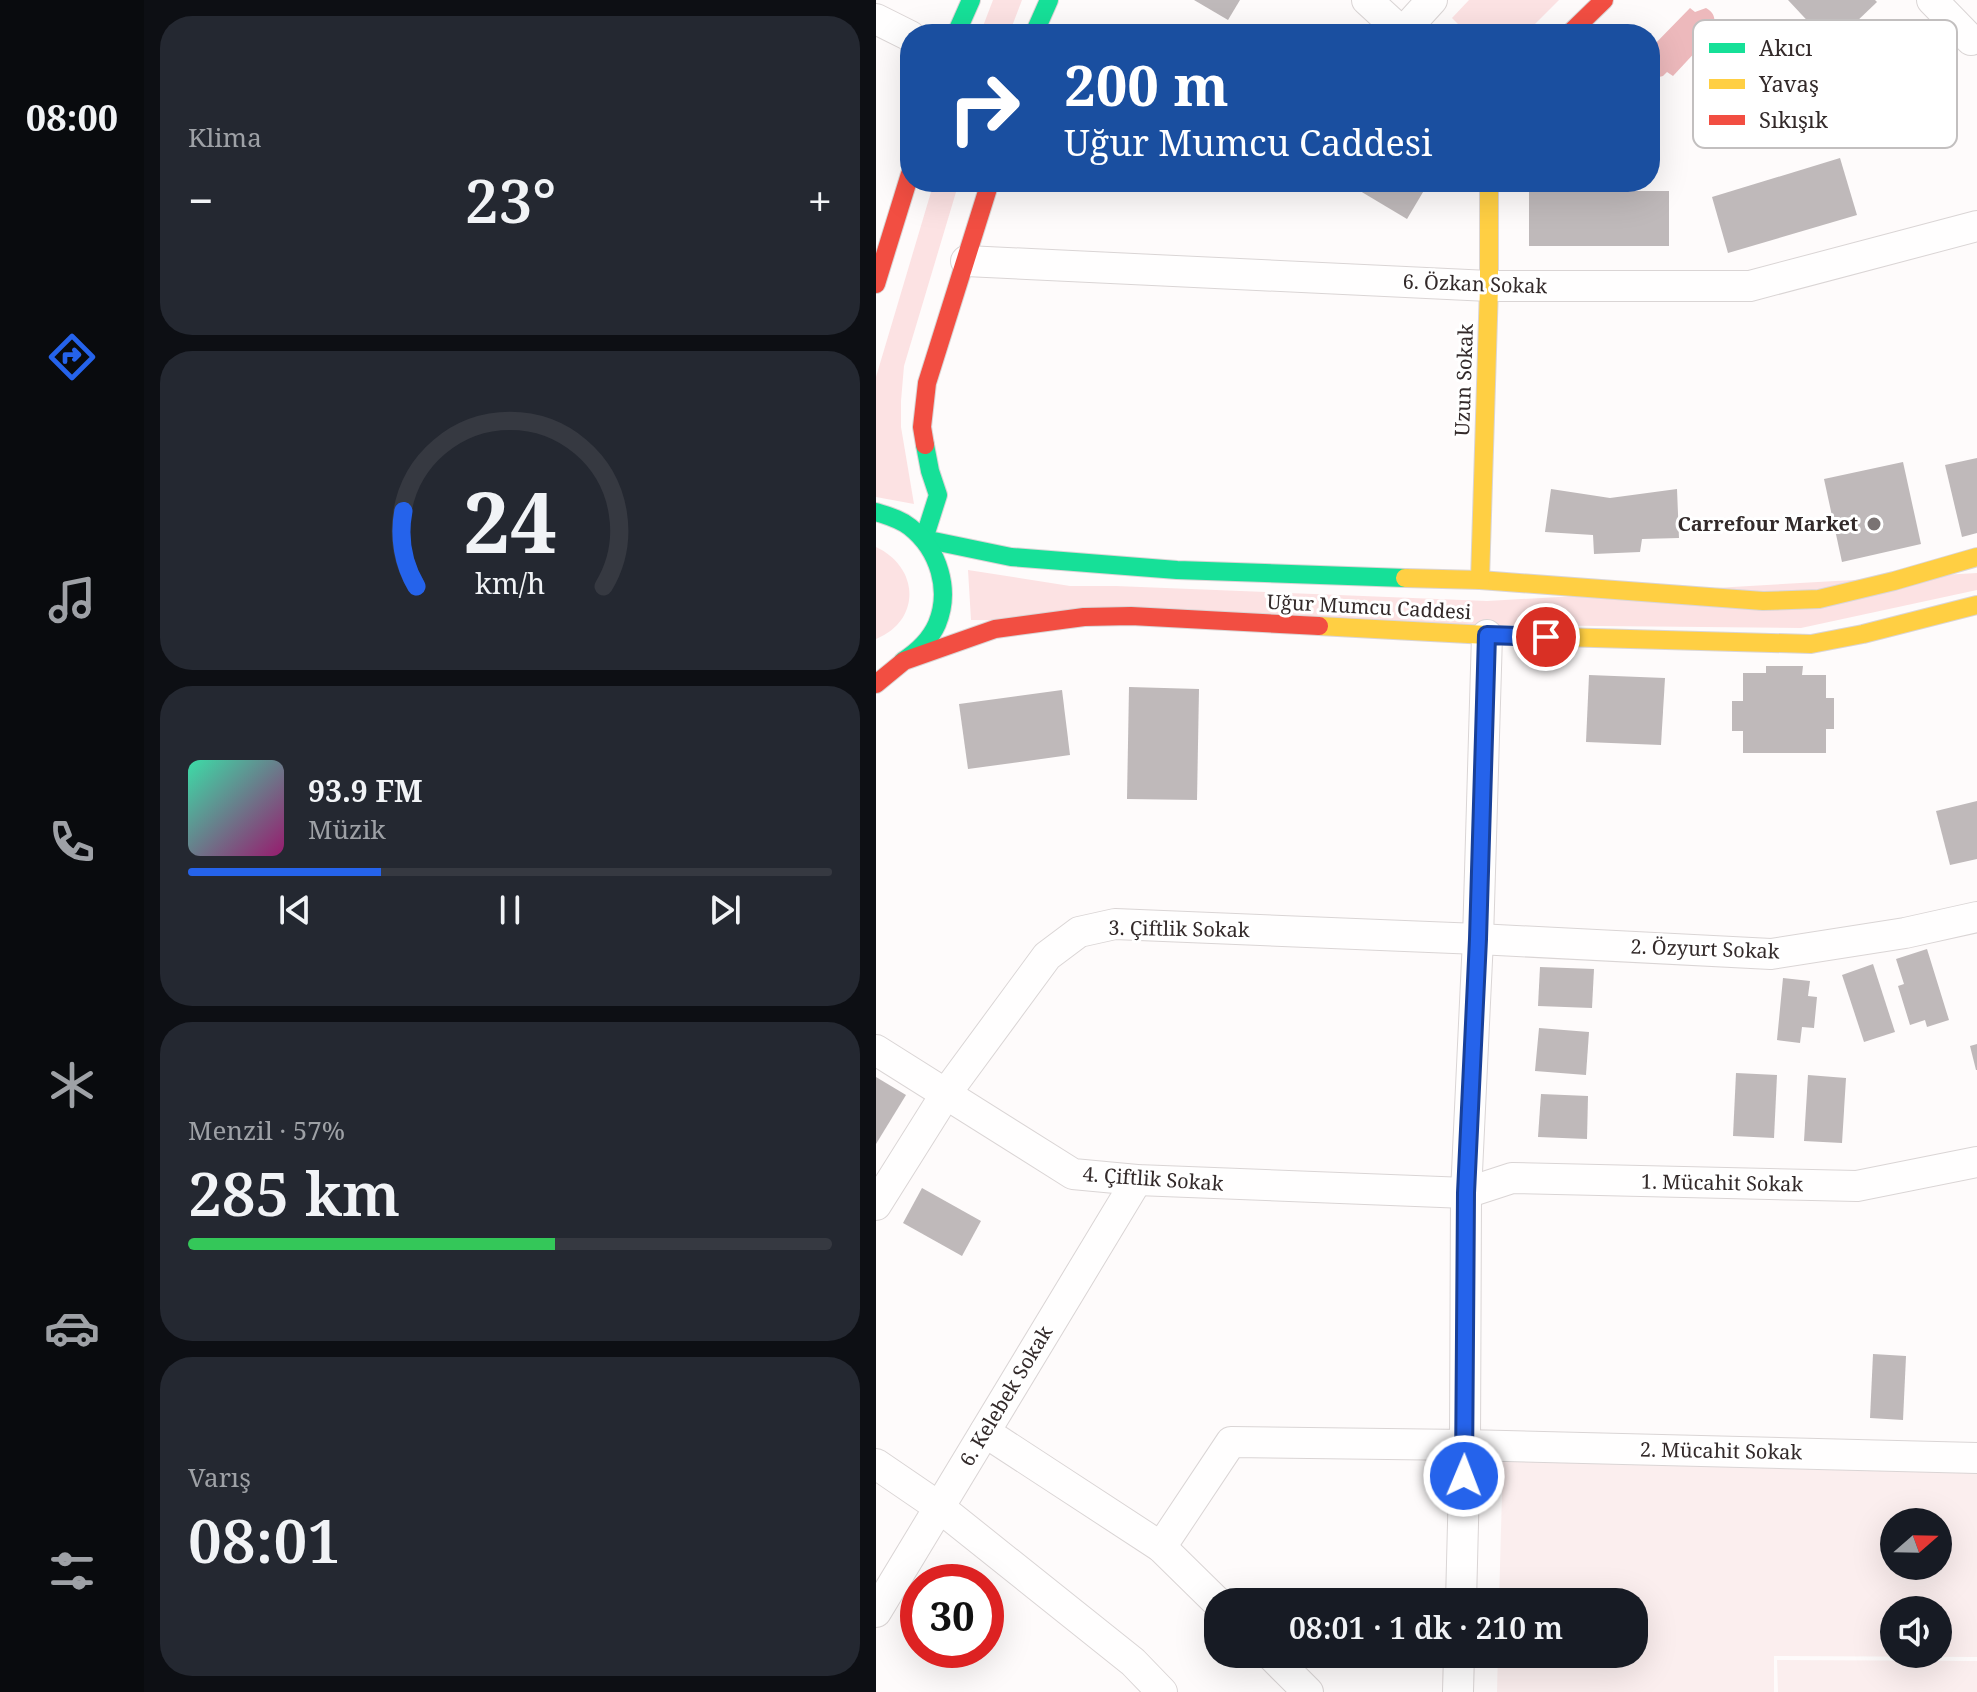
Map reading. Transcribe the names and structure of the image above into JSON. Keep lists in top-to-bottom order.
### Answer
{
  "streets": {
    "street": [
      "6. Özkan Sokak",
      "Uzun Sokak",
      "Uğur Mumcu Caddesi",
      "3. Çiftlik Sokak",
      "2. Özyurt Sokak",
      "4. Çiftlik Sokak",
      "1. Mücahit Sokak",
      "6. Kelebek Sokak",
      "2. Mücahit Sokak"
    ]
  },
  "crossings": [
    ["6. Özkan Sokak", "Uzun Sokak"],
    ["Uzun Sokak", "Uğur Mumcu Caddesi"],
    ["3. Çiftlik Sokak", "2. Özyurt Sokak"],
    ["3. Çiftlik Sokak", "4. Çiftlik Sokak"],
    ["4. Çiftlik Sokak", "1. Mücahit Sokak"],
    ["4. Çiftlik Sokak", "6. Kelebek Sokak"]
  ],
  "places": ["Carrefour Market"],
  "legend": ["Akıcı", "Yavaş", "Sıkışık"],
  "north": "right",
  "page": {
    "tabs": "08:00",
    "tile": [
      "Klima",
      ["Menzil · 57%", "285 km"],
      ["Varış", "08:01"]
    ],
    "turn": ["200 m", "Uğur Mumcu Caddesi"],
    "heat": ["−", "23°", "+"],
    "song": ["93.9 FM", "Müzik"],
    "limit": "30",
    "trip": "08:01 · 1 dk · 210 m",
    "gauge": ["24", "km/h"]
  }
}
